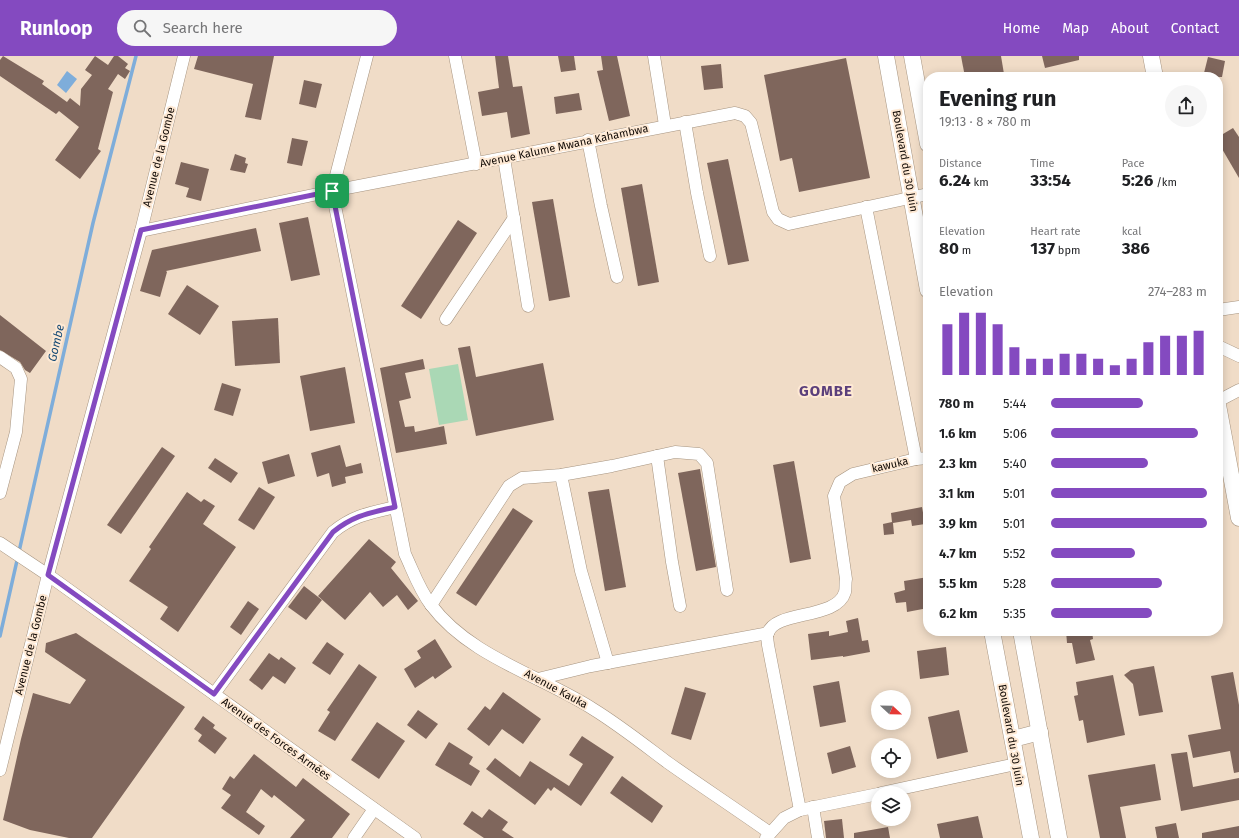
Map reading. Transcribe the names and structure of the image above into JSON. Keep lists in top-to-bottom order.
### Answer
{
  "streets": {
    "main road": ["Boulevard du 30 Juin"],
    "street": [
      "Avenue Kalume Mwana Kahambwa",
      "Avenue de la Gombe",
      "kawuka",
      "Avenue Kauka",
      "Avenue des Forces Armées"
    ]
  },
  "crossings": [
    ["Avenue Kalume Mwana Kahambwa", "Avenue de la Gombe"],
    ["Avenue Kalume Mwana Kahambwa", "Boulevard du 30 Juin"],
    ["Avenue Kalume Mwana Kahambwa", "Avenue Kauka"],
    ["Avenue de la Gombe", "Avenue des Forces Armées"]
  ],
  "districts": ["GOMBE"],
  "water": ["Gombe"],
  "north": "right",
  "page": {
    "header": "Runloop",
    "search": "Search here",
    "nav": [
      "Home",
      "Map",
      "About",
      "Contact"
    ],
    "heading": ["Evening run", "19:13 · 8 × 780 m"],
    "stats": [
      ["Distance", "6.24 km"],
      ["Time", "33:54"],
      ["Pace", "5:26 /km"],
      ["Elevation", "80 m"],
      ["Heart rate", "137 bpm"],
      ["kcal", "386"]
    ],
    "chart": ["Elevation", "274–283 m"],
    "list": [
      {
        "name": "780 m",
        "note": "5:44"
      },
      {
        "name": "1.6 km",
        "note": "5:06"
      },
      {
        "name": "2.3 km",
        "note": "5:40"
      },
      {
        "name": "3.1 km",
        "note": "5:01"
      },
      {
        "name": "3.9 km",
        "note": "5:01"
      },
      {
        "name": "4.7 km",
        "note": "5:52"
      },
      {
        "name": "5.5 km",
        "note": "5:28"
      },
      {
        "name": "6.2 km",
        "note": "5:35"
      }
    ]
  }
}
